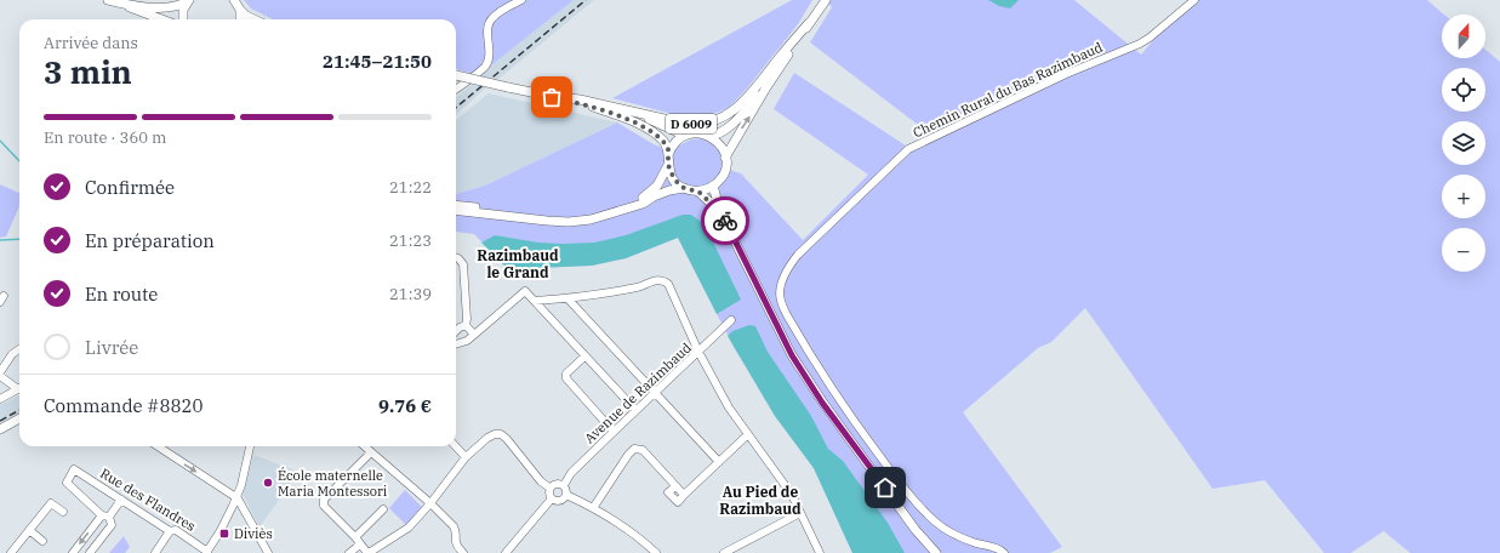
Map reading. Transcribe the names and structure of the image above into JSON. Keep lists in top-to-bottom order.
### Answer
{
  "streets": {
    "main road": ["D 6009"],
    "street": ["Chemin Rural du Bas Razimbaud", "Avenue de Razimbaud", "Rue des Flandres"]
  },
  "districts": ["Razimbaud le Grand", "Au Pied de Razimbaud"],
  "places": {
    "other": ["École maternelle Maria Montessori"],
    "transit": ["Diviès"]
  },
  "north": "top",
  "page": {
    "map_buttons": ["+", "−"],
    "heading": ["3 min", "Arrivée dans", "21:45–21:50"],
    "panel": ["Commande #8820", "9.76 €"],
    "bar": "En route · 360 m",
    "list": [
      ["Confirmée", "21:22"],
      ["En préparation", "21:23"],
      ["En route", "21:39"],
      "Livrée"
    ]
  }
}
